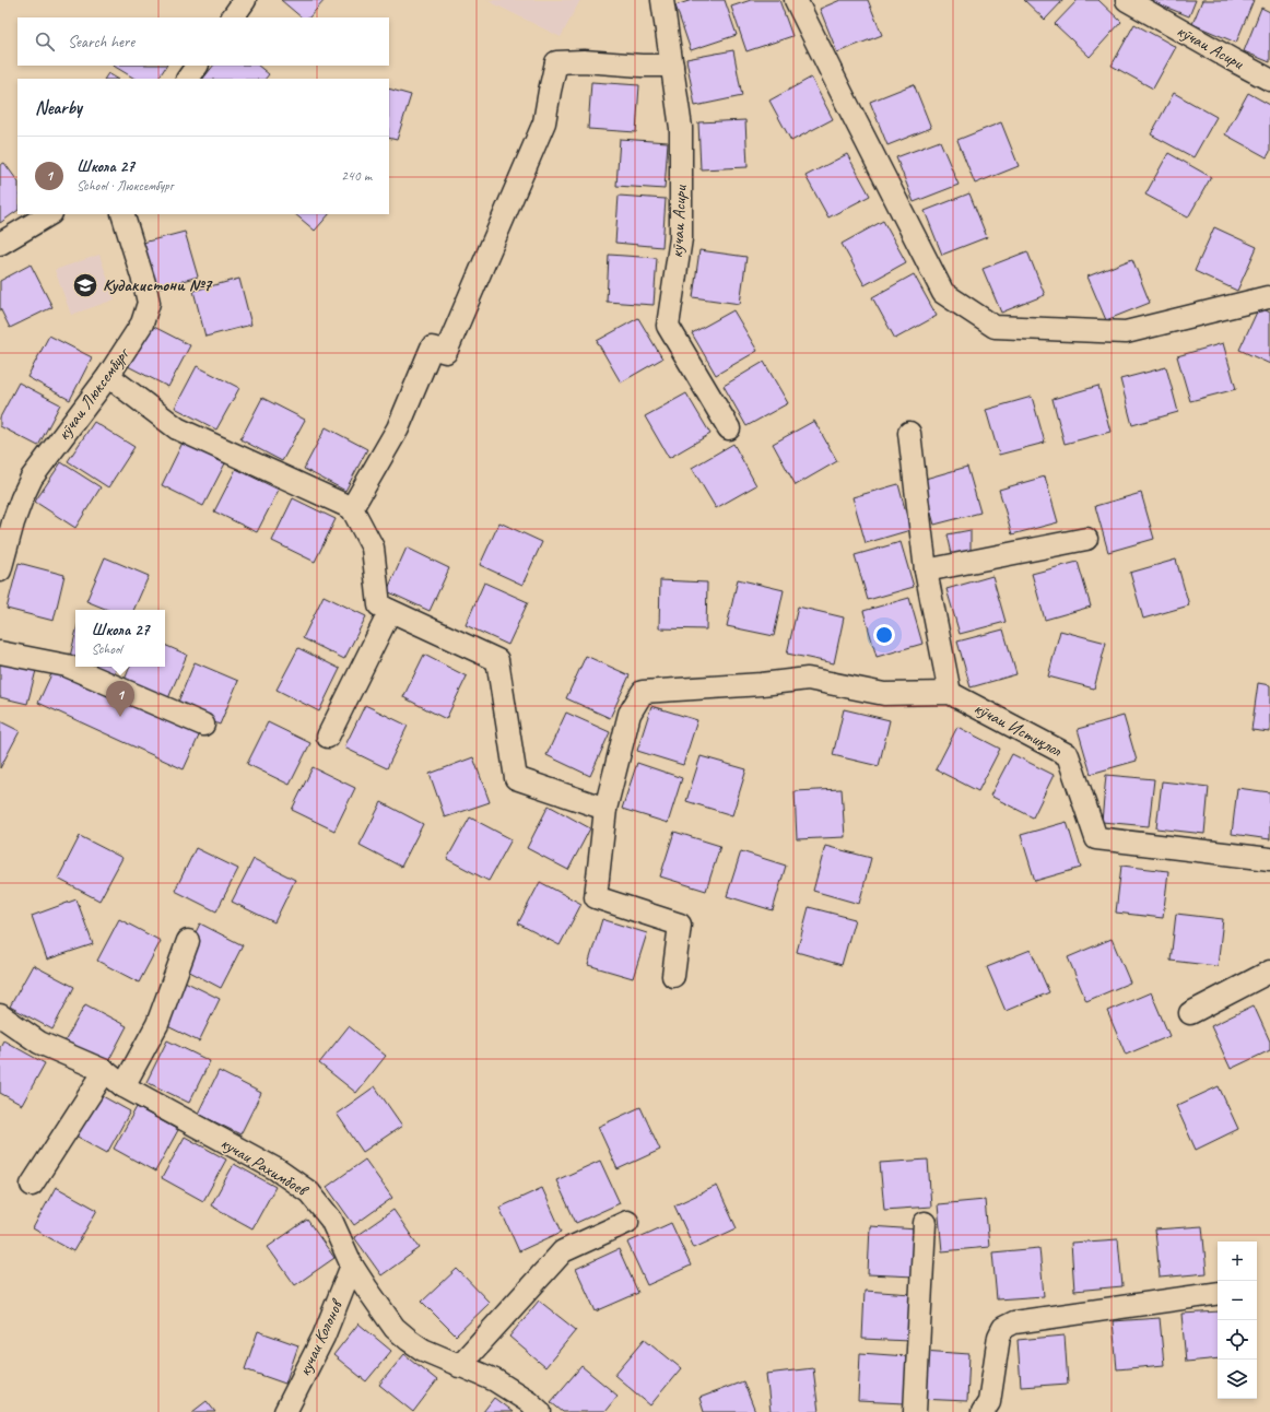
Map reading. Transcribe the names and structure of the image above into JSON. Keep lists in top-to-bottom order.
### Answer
{
  "streets": {
    "street": [
      "кӯчаи Асири",
      "кӯчаи Люксембург",
      "кӯчаи Истиқлол",
      "кучаи Рахимбоев",
      "кучаи Колонов"
    ]
  },
  "crossings": [
    ["кучаи Рахимбоев", "кучаи Колонов"]
  ],
  "places": {
    "school or university": ["Кудакистони №7"]
  },
  "page": {
    "search": "Search here",
    "heading": "Nearby",
    "list": [
      {
        "mark": "1",
        "name": "Школа 27",
        "note": "School · Люксембург",
        "value": "240 m"
      }
    ],
    "popup": ["Школа 27", "School"],
    "pins": "1",
    "map_buttons": ["+", "−"]
  }
}
